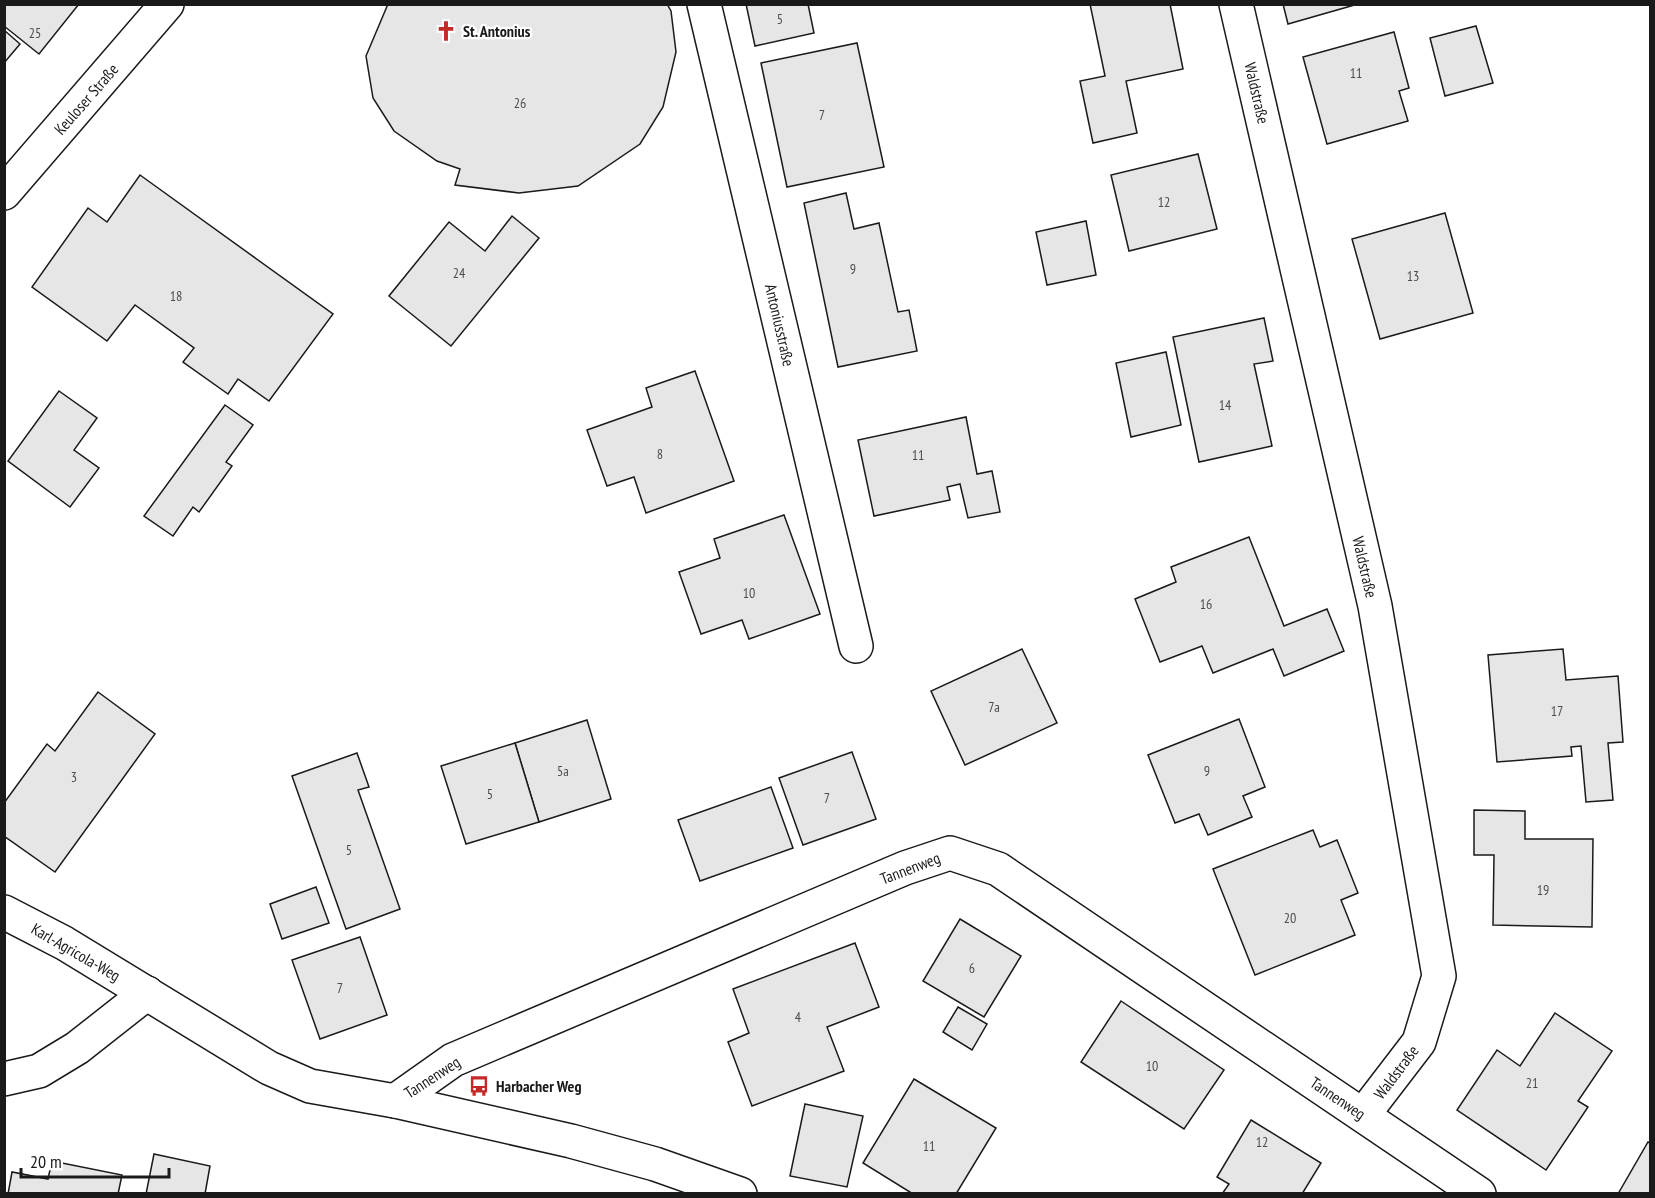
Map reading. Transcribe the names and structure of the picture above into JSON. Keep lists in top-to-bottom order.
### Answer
{
  "streets": {
    "street": [
      "Waldstraße",
      "Keuloser Straße",
      "Antoniusstraße",
      "Tannenweg",
      "Karl-Agricola-Weg"
    ]
  },
  "crossings": [
    ["Waldstraße", "Tannenweg"]
  ],
  "places": {
    "church": ["St. Antonius"],
    "bus stop": ["Harbacher Weg"]
  },
  "house_numbers": [
    "5",
    "25",
    "11",
    "26",
    "7",
    "12",
    "9",
    "24",
    "13",
    "18",
    "14",
    "8",
    "11",
    "10",
    "16",
    "7a",
    "17",
    "5a",
    "9",
    "3",
    "5",
    "7",
    "5",
    "19",
    "20",
    "6",
    "7",
    "4",
    "10",
    "21",
    "12",
    "11"
  ],
  "scale_bar": "20 m"
}
